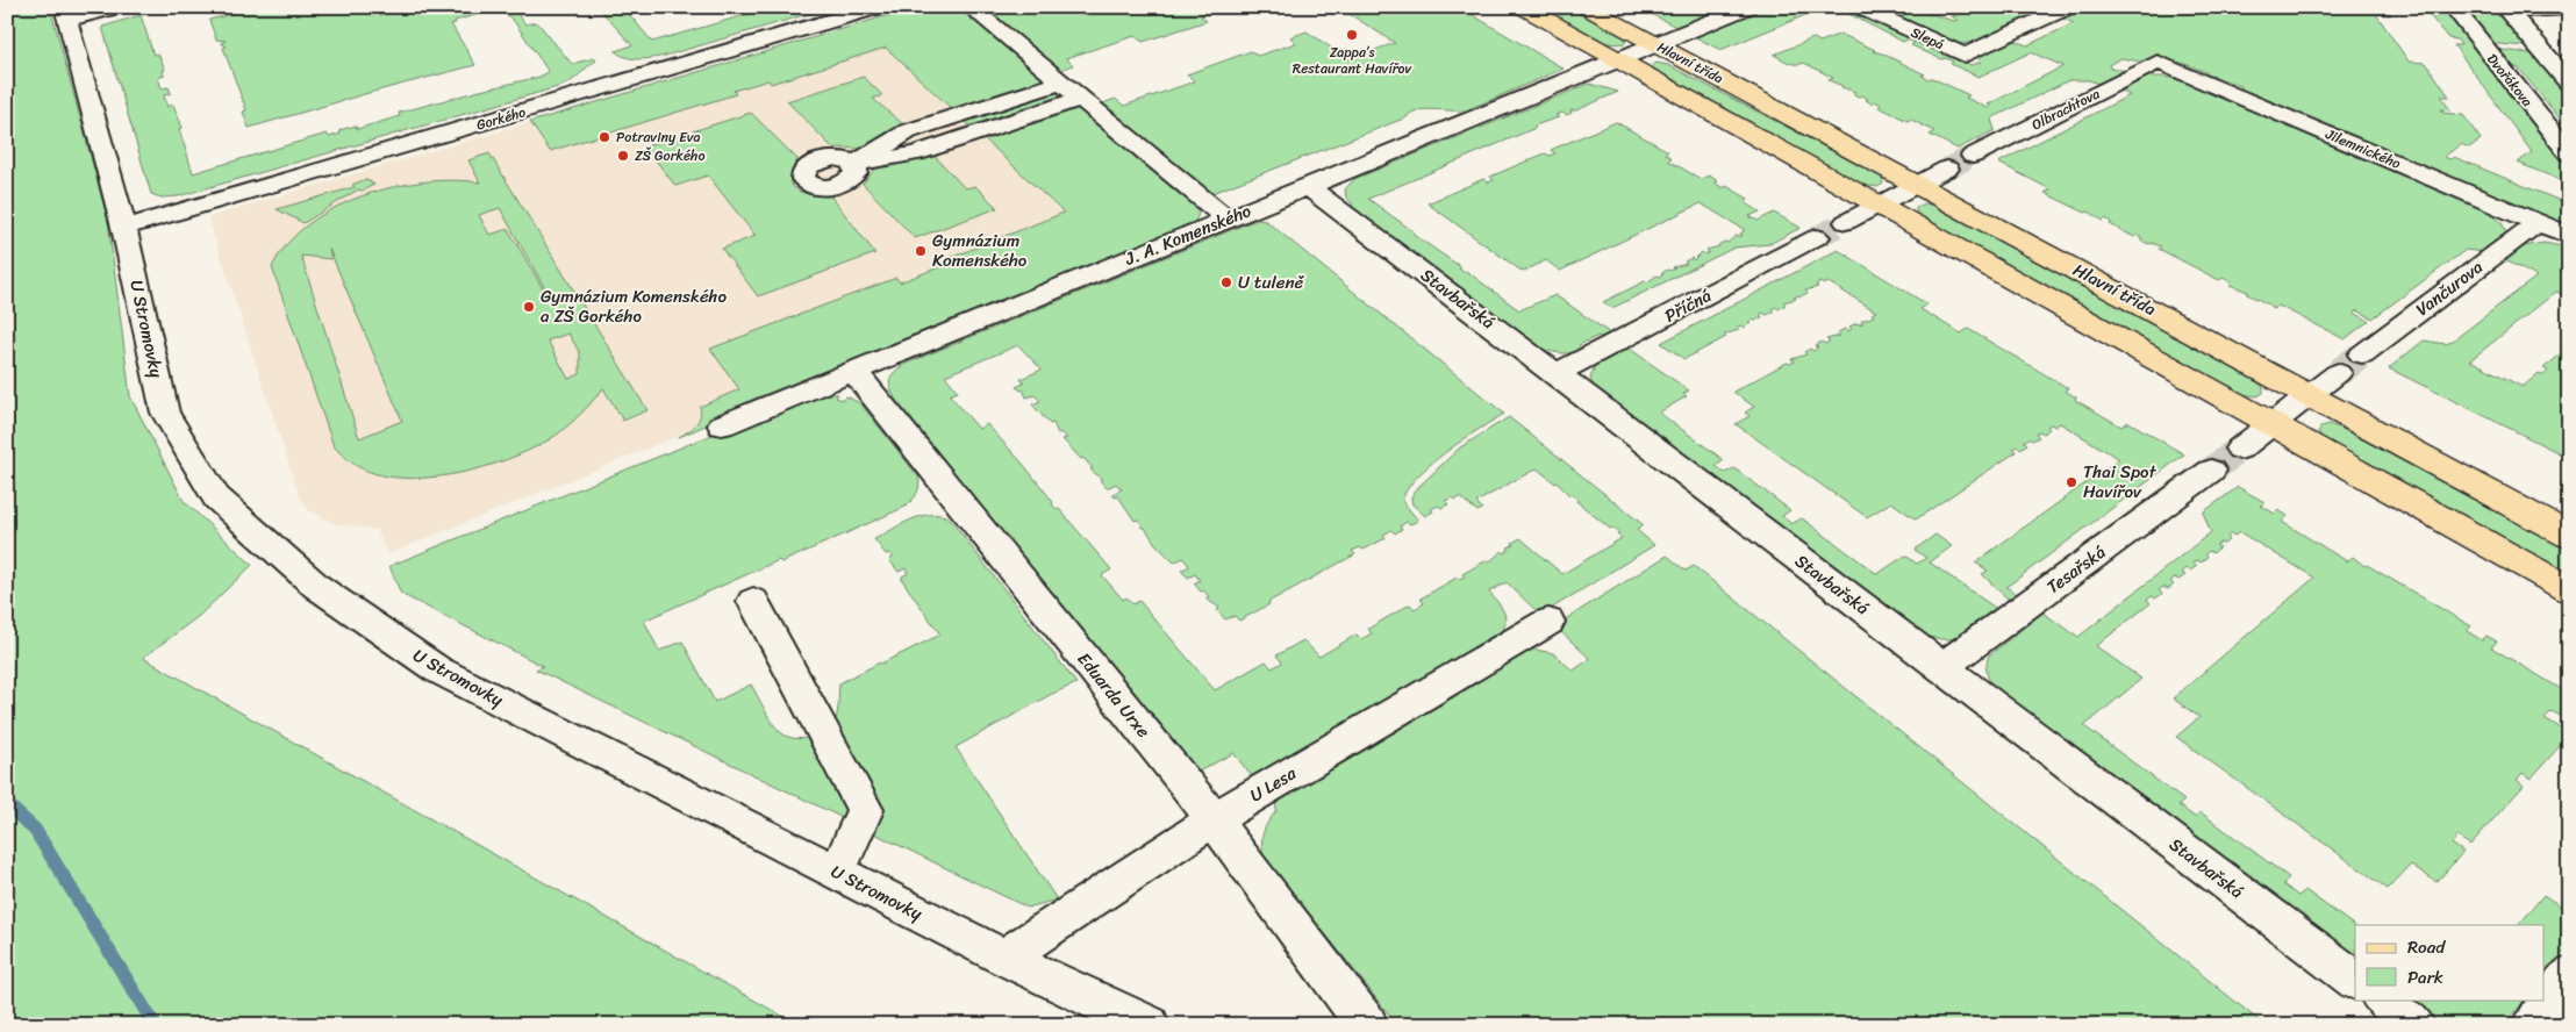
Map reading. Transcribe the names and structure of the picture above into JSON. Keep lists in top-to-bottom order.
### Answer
{
  "streets": {
    "main road": ["Hlavní třída"],
    "street": [
      "Slepá",
      "Dvořákova",
      "Olbrachtova",
      "Gorkého",
      "Jilemnického",
      "J. A. Komenského",
      "Vančurova",
      "Stavbařská",
      "Příčná",
      "U Stromovky",
      "Tesařská",
      "Eduarda Urxe",
      "U Lesa"
    ]
  },
  "crossings": [
    ["Hlavní třída", "J. A. Komenského"],
    ["Olbrachtova", "Jilemnického"],
    ["Gorkého", "U Stromovky"],
    ["Jilemnického", "Vančurova"],
    ["J. A. Komenského", "Stavbařská"],
    ["J. A. Komenského", "Eduarda Urxe"],
    ["Stavbařská", "Příčná"],
    ["Stavbařská", "Tesařská"],
    ["U Stromovky", "U Lesa"],
    ["Eduarda Urxe", "U Lesa"]
  ],
  "places": [
    "Zappa’s Restaurant Havířov",
    "Potraviny Eva",
    "ZŠ Gorkého",
    "Gymnázium Komenského",
    "U tuleně",
    "Gymnázium Komenského a ZŠ Gorkého",
    "Thai Spot Havířov"
  ],
  "legend": ["Road", "Park"]
}
